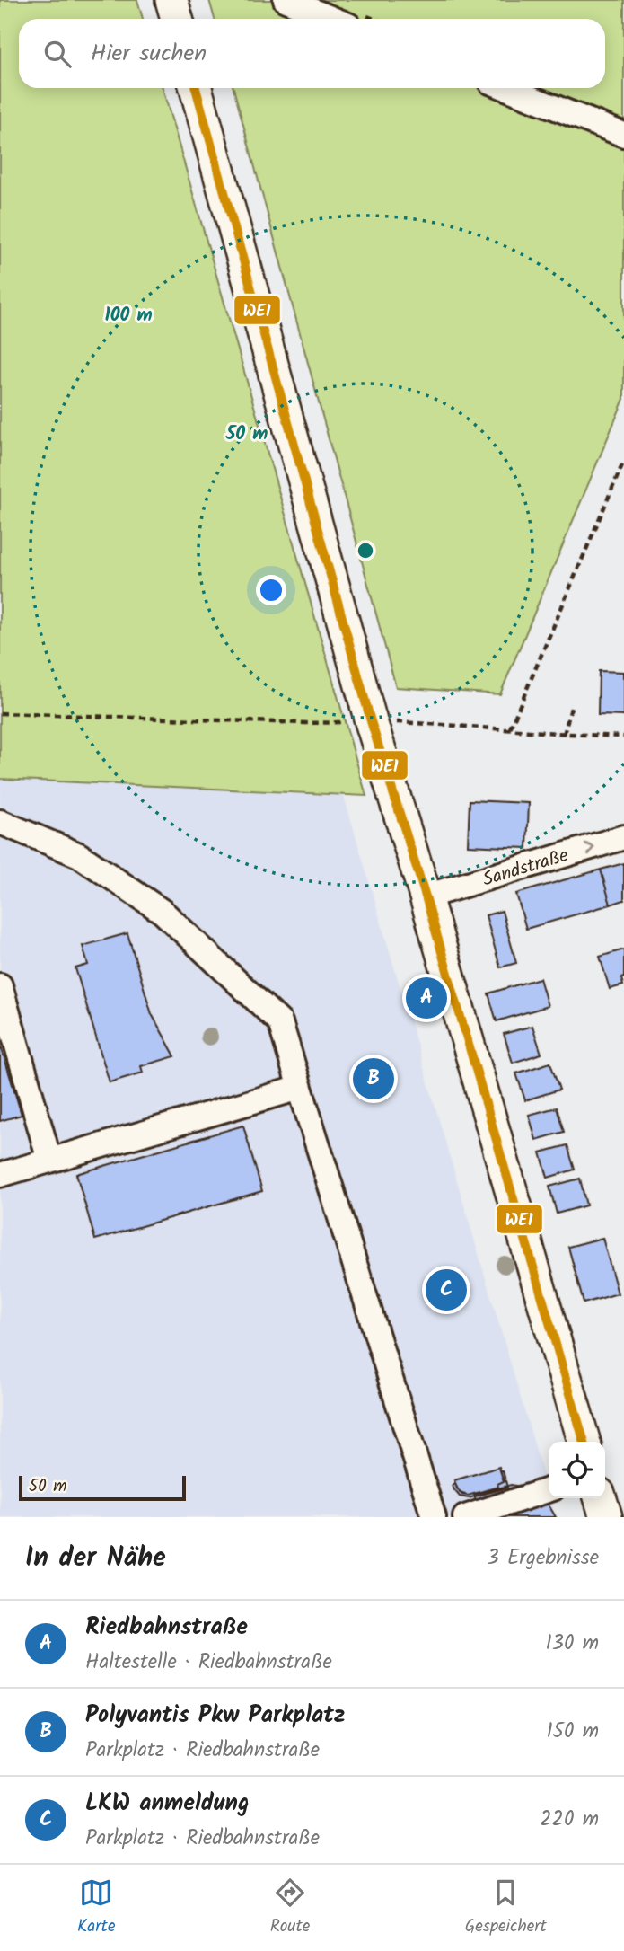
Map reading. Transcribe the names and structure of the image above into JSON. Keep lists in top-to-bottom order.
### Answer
{
  "streets": {
    "street": ["Sandstraße"]
  },
  "one_way": ["Sandstraße"],
  "lines": ["transit line WE1"],
  "scale_bar": "50 m",
  "page": {
    "search": "Hier suchen",
    "pins": ["A", "B", "C"],
    "scale": "50 m",
    "heading": ["In der Nähe", "3 Ergebnisse"],
    "list": [
      {
        "mark": "A",
        "name": "Riedbahnstraße",
        "note": "Haltestelle · Riedbahnstraße",
        "value": "130 m"
      },
      {
        "mark": "B",
        "name": "Polyvantis Pkw Parkplatz",
        "note": "Parkplatz · Riedbahnstraße",
        "value": "150 m"
      },
      {
        "mark": "C",
        "name": "LKW anmeldung",
        "note": "Parkplatz · Riedbahnstraße",
        "value": "220 m"
      }
    ],
    "nav": ["Karte", "Route", "Gespeichert"]
  },
  "rings": ["100 m", "50 m"]
}
